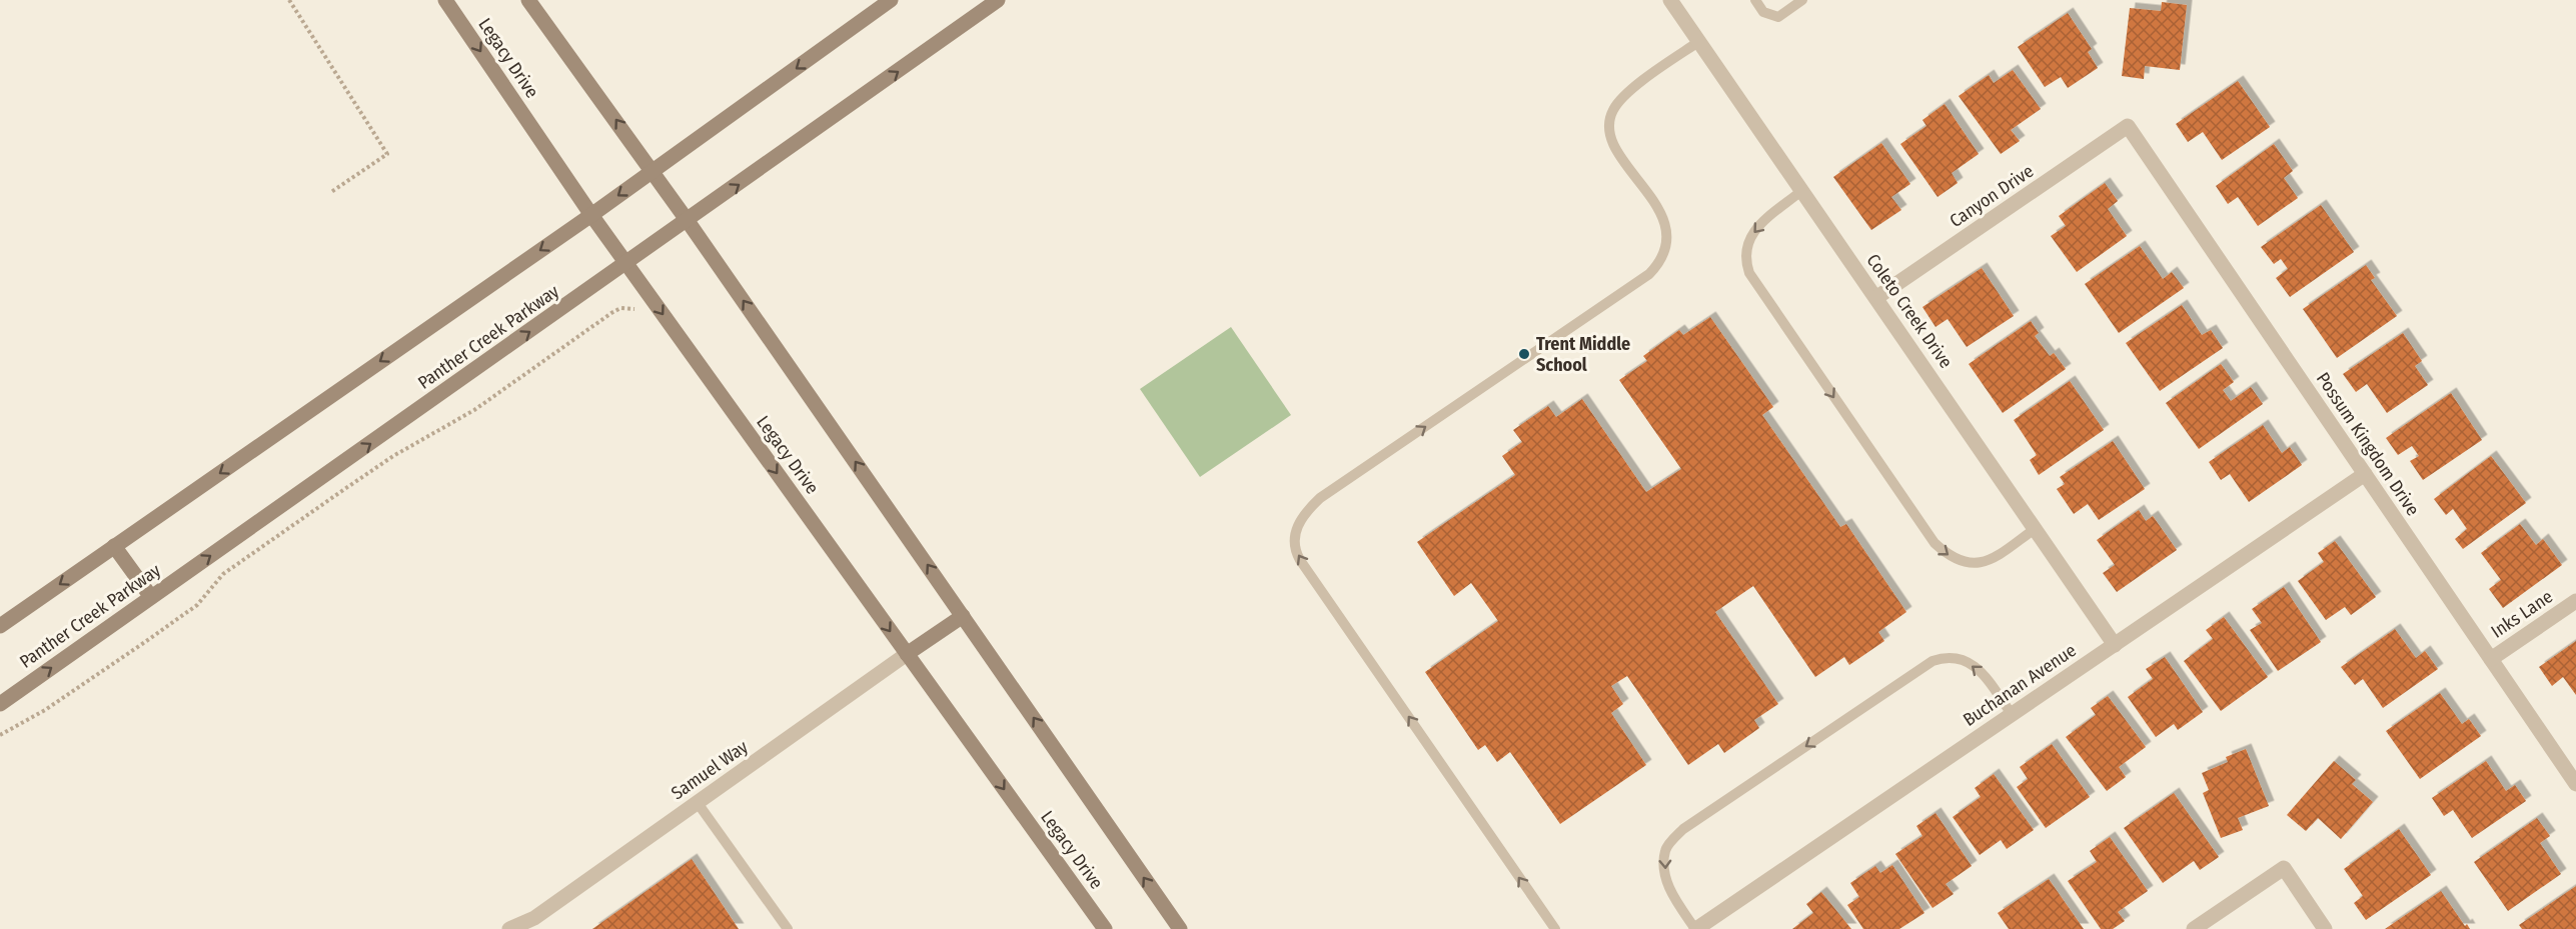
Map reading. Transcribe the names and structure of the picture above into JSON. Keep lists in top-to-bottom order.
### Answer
{
  "streets": {
    "main road": ["Legacy Drive", "Panther Creek Parkway"],
    "street": [
      "Canyon Drive",
      "Coleto Creek Drive",
      "Possum Kingdom Drive",
      "Inks Lane",
      "Buchanan Avenue",
      "Samuel Way"
    ]
  },
  "crossings": [
    ["Legacy Drive", "Panther Creek Parkway"],
    ["Legacy Drive", "Samuel Way"],
    ["Canyon Drive", "Coleto Creek Drive"],
    ["Canyon Drive", "Possum Kingdom Drive"],
    ["Coleto Creek Drive", "Buchanan Avenue"],
    ["Possum Kingdom Drive", "Inks Lane"],
    ["Possum Kingdom Drive", "Buchanan Avenue"]
  ],
  "places": ["Trent Middle School"]
}
